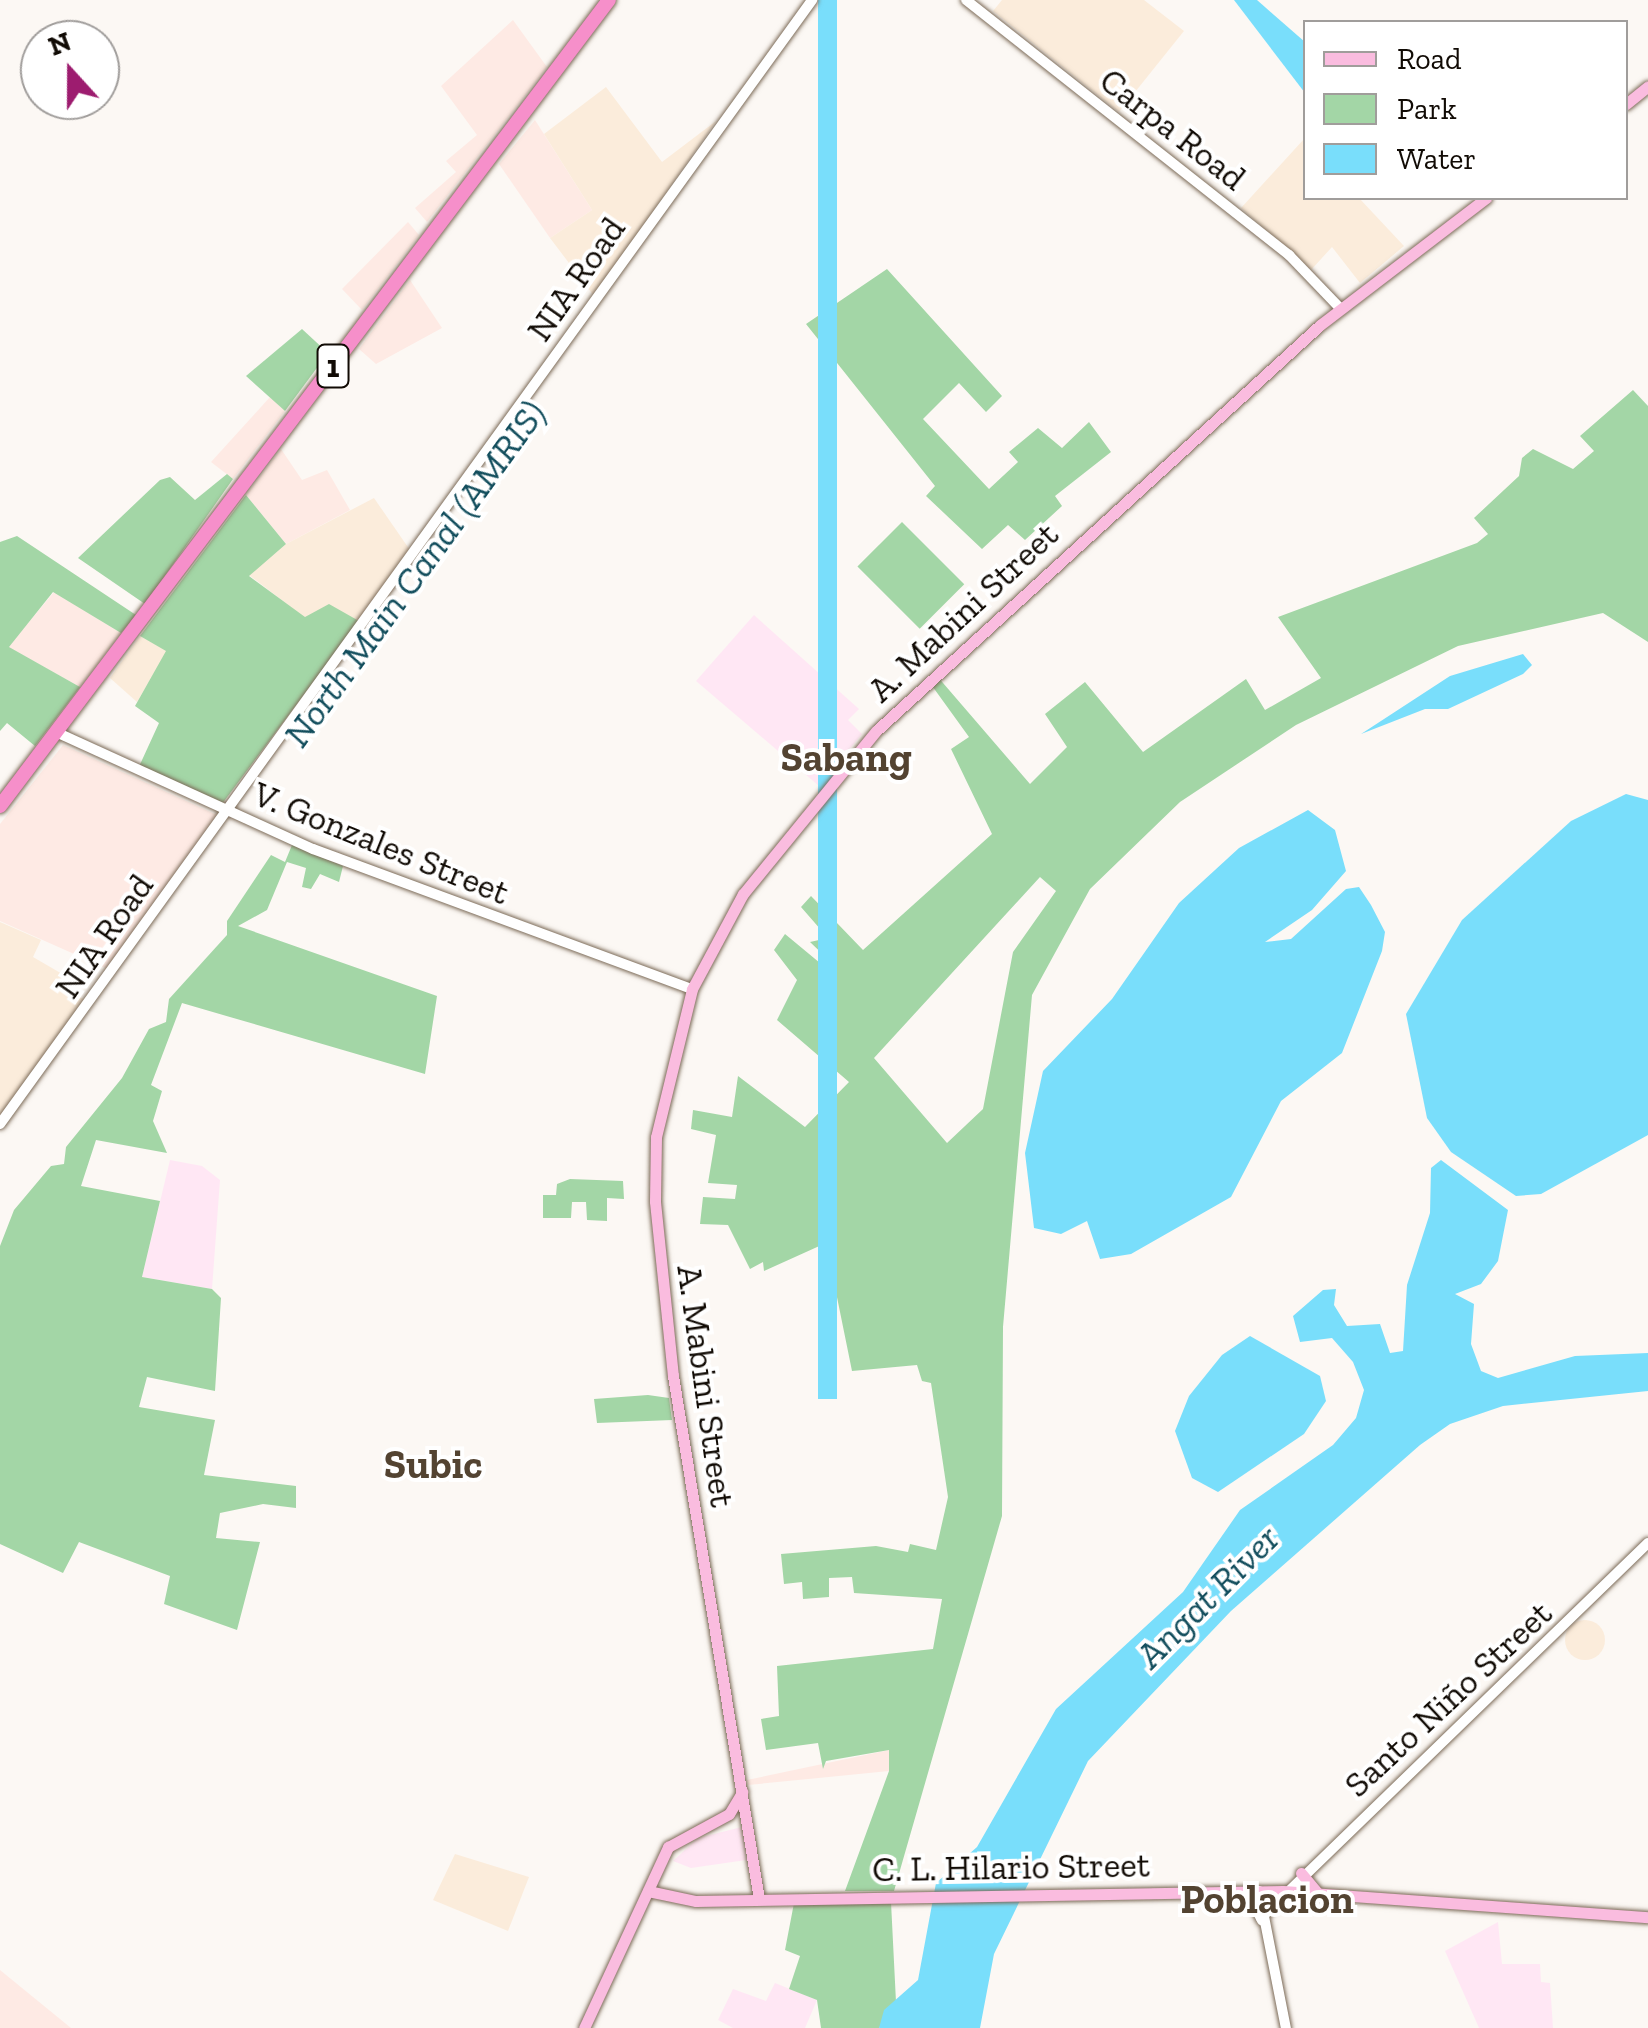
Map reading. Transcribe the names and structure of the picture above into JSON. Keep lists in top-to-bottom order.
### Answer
{
  "streets": {
    "highway": ["1"],
    "main road": ["A. Mabini Street", "C. L. Hilario Street"],
    "street": [
      "Carpa Road",
      "NIA Road",
      "V. Gonzales Street",
      "Santo Niño Street"
    ]
  },
  "crossings": [
    ["Carpa Road", "A. Mabini Street"],
    ["NIA Road", "V. Gonzales Street"],
    ["1", "V. Gonzales Street"],
    ["A. Mabini Street", "V. Gonzales Street"],
    ["A. Mabini Street", "C. L. Hilario Street"],
    ["Santo Niño Street", "C. L. Hilario Street"]
  ],
  "districts": ["Sabang", "Subic", "Poblacion"],
  "water": ["North Main Canal (AMRIS)", "Angat River"],
  "legend": ["Road", "Park", "Water"],
  "north": "top"
}
